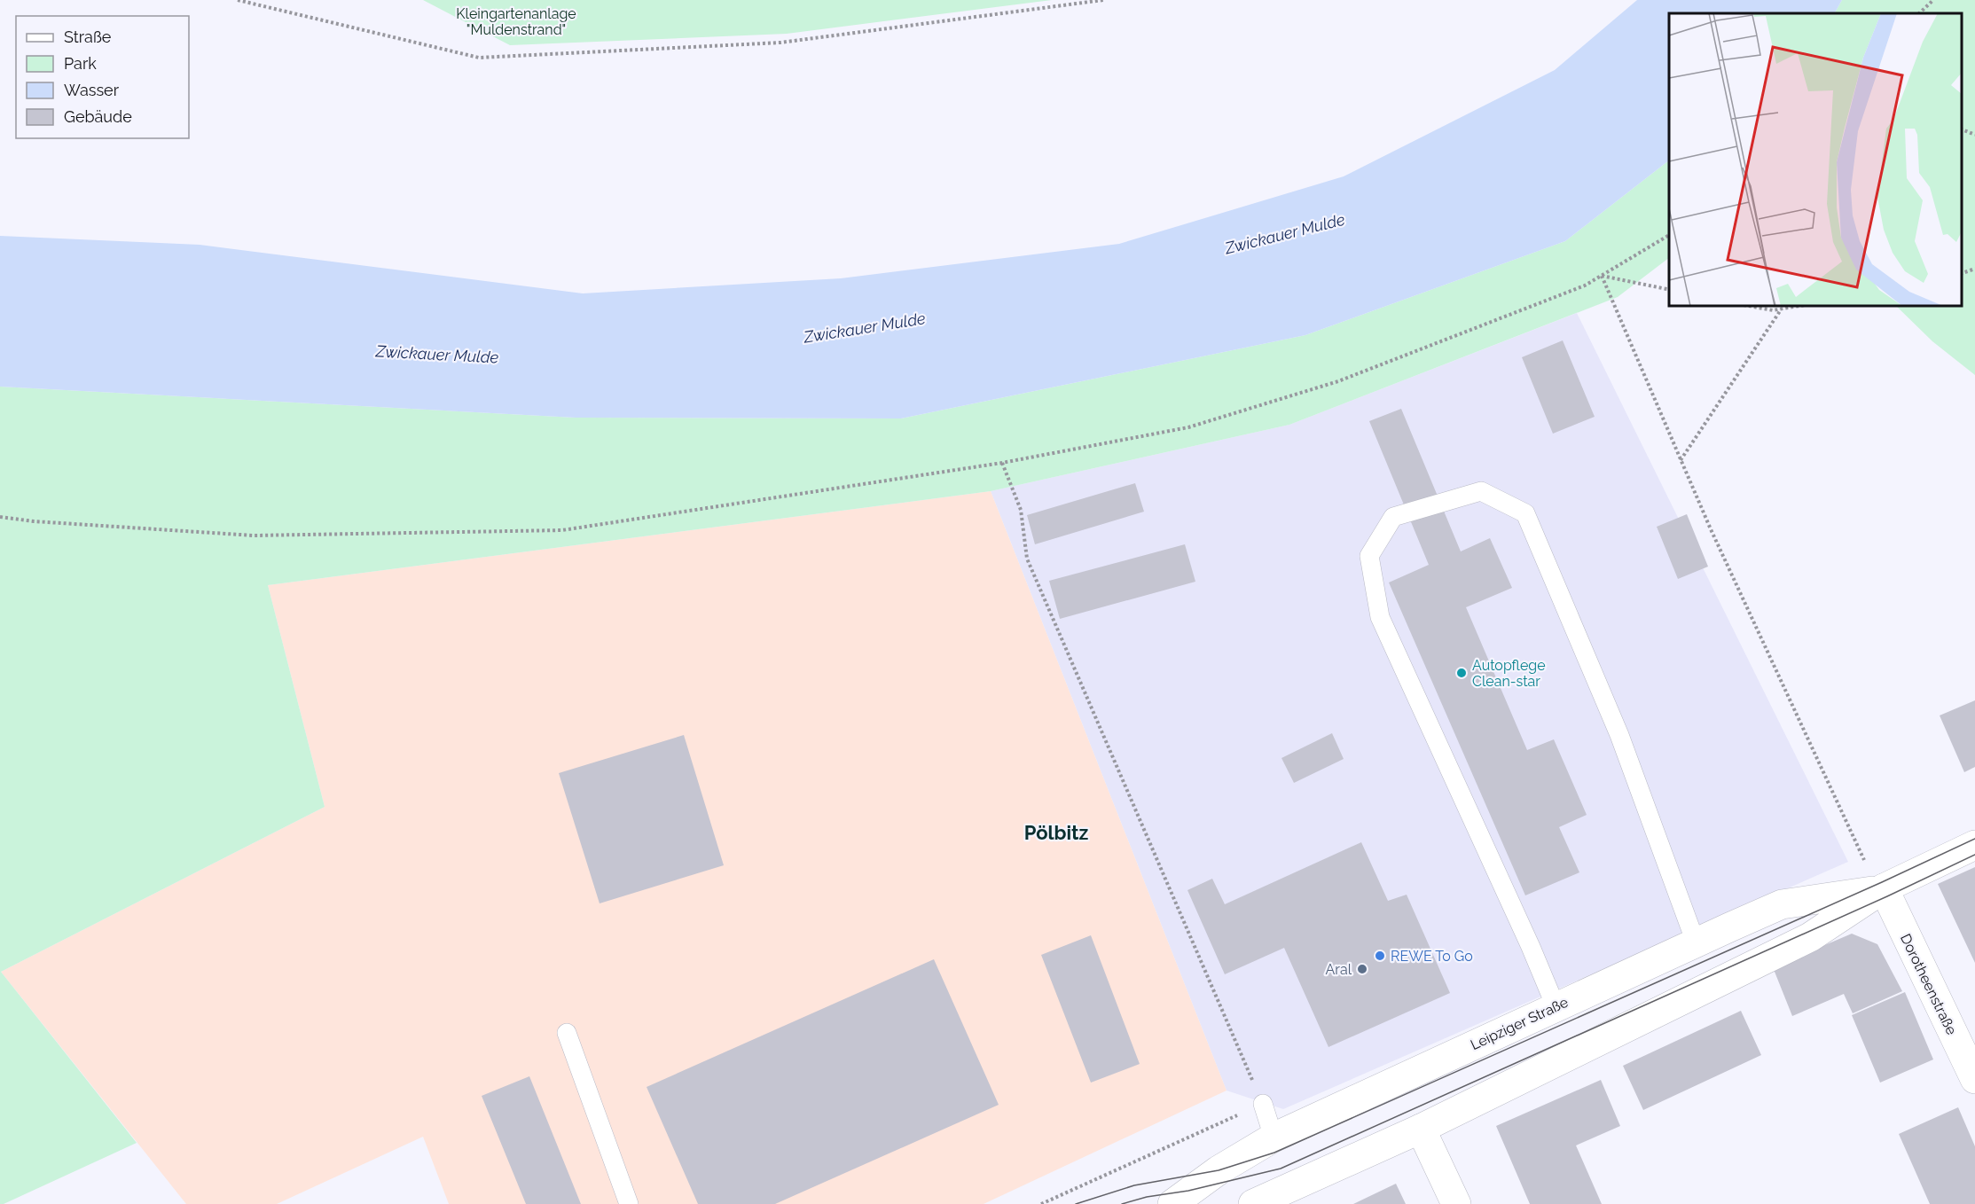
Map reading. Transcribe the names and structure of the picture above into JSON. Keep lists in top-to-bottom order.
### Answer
{
  "streets": {
    "street": ["Dorotheenstraße", "Leipziger Straße"]
  },
  "crossings": [
    ["Dorotheenstraße", "Leipziger Straße"]
  ],
  "districts": ["Pölbitz"],
  "water": ["Zwickauer Mulde"],
  "parks": ["Kleingartenanlage \"Muldenstrand\""],
  "places": ["Autopflege Clean-star", "REWE To Go", "Aral"],
  "legend": [
    "Straße",
    "Park",
    "Wasser",
    "Gebäude"
  ]
}
